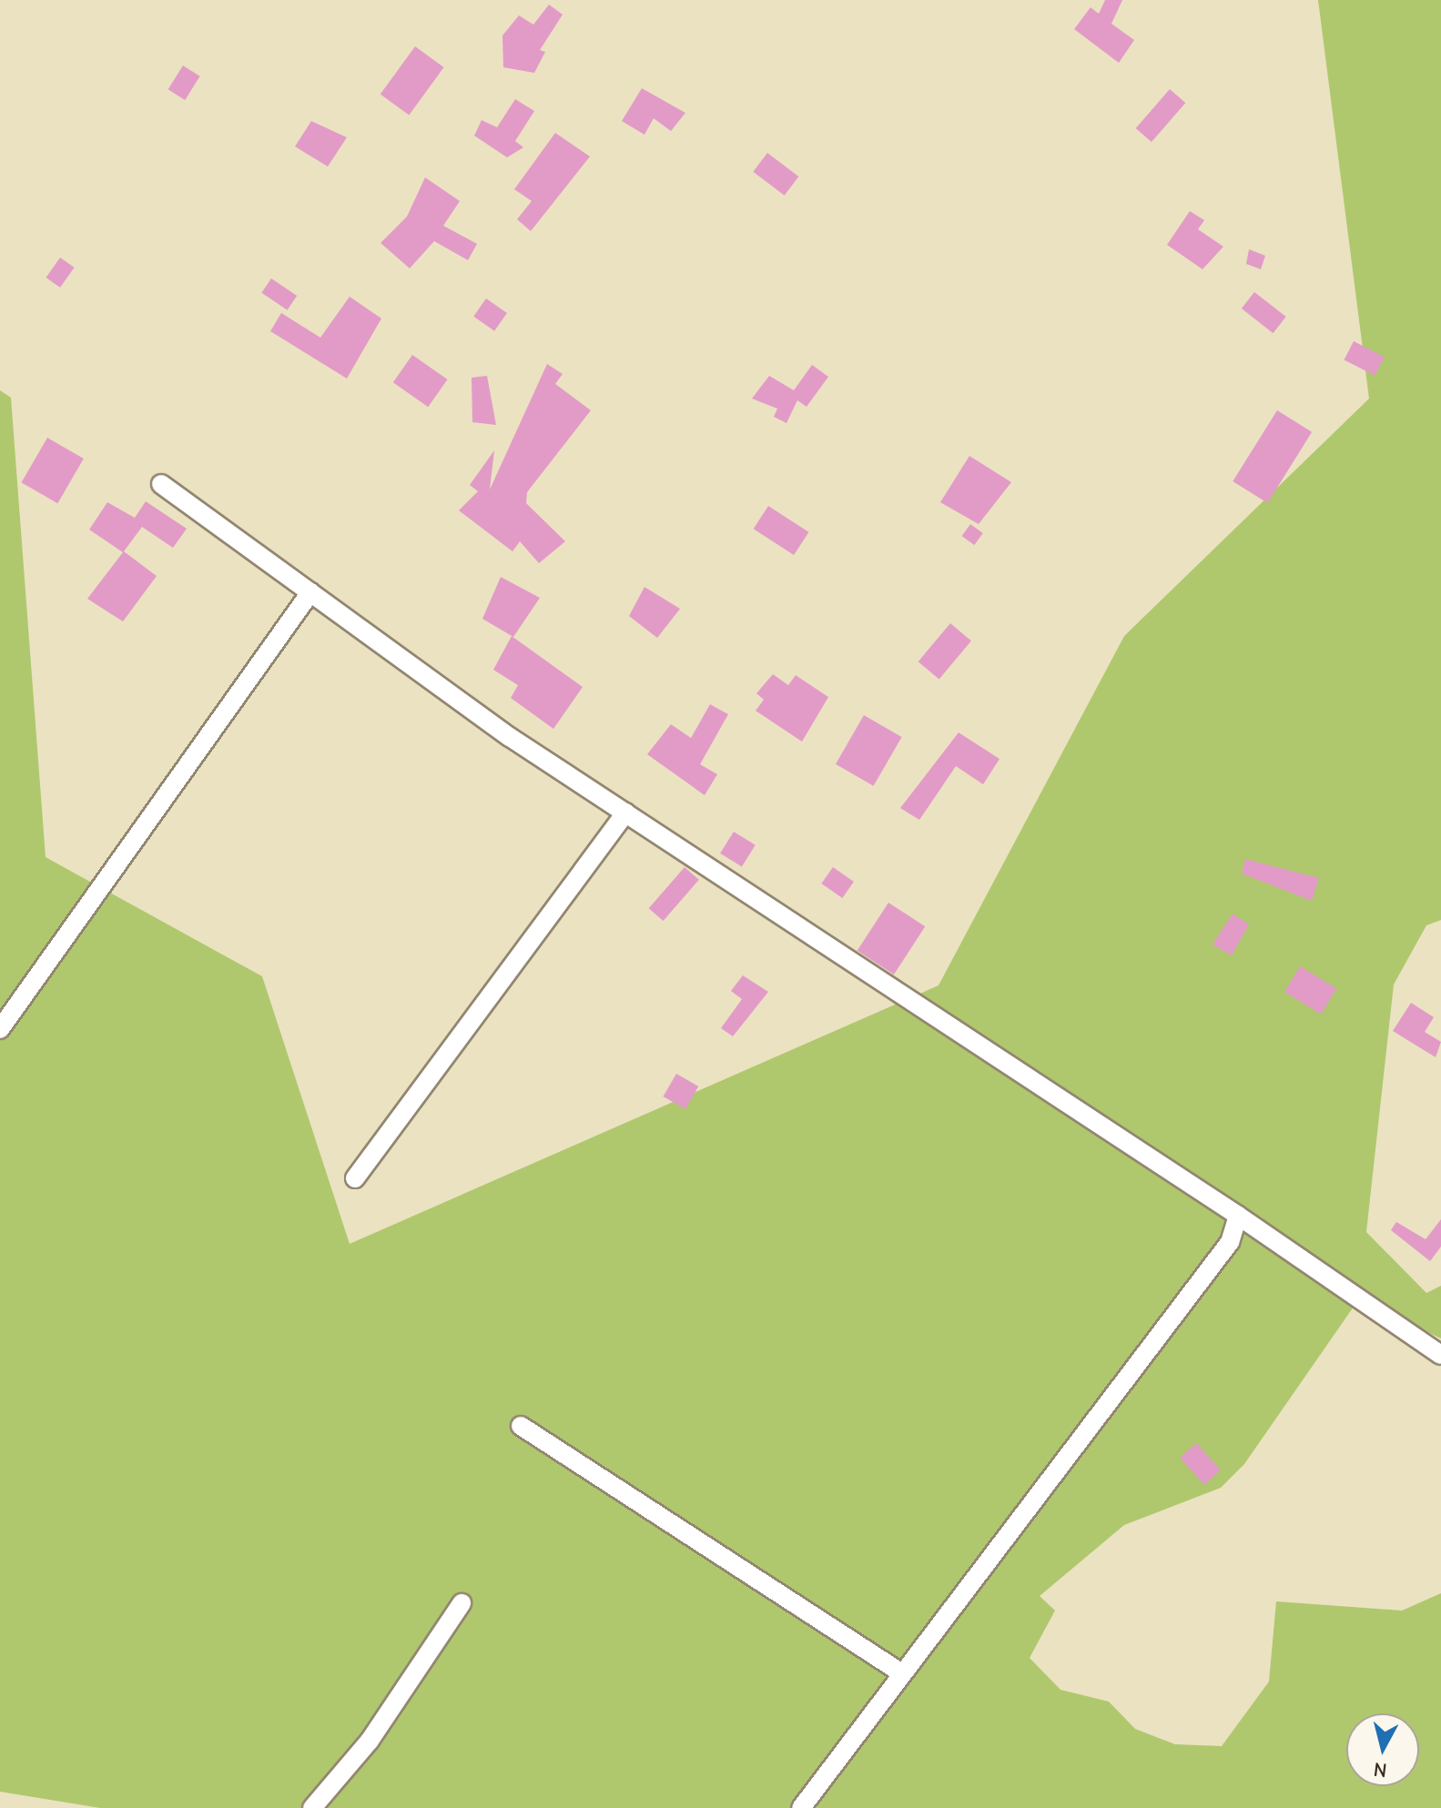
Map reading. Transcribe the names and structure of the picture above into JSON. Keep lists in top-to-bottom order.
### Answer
{
  "north": "bottom"
}
